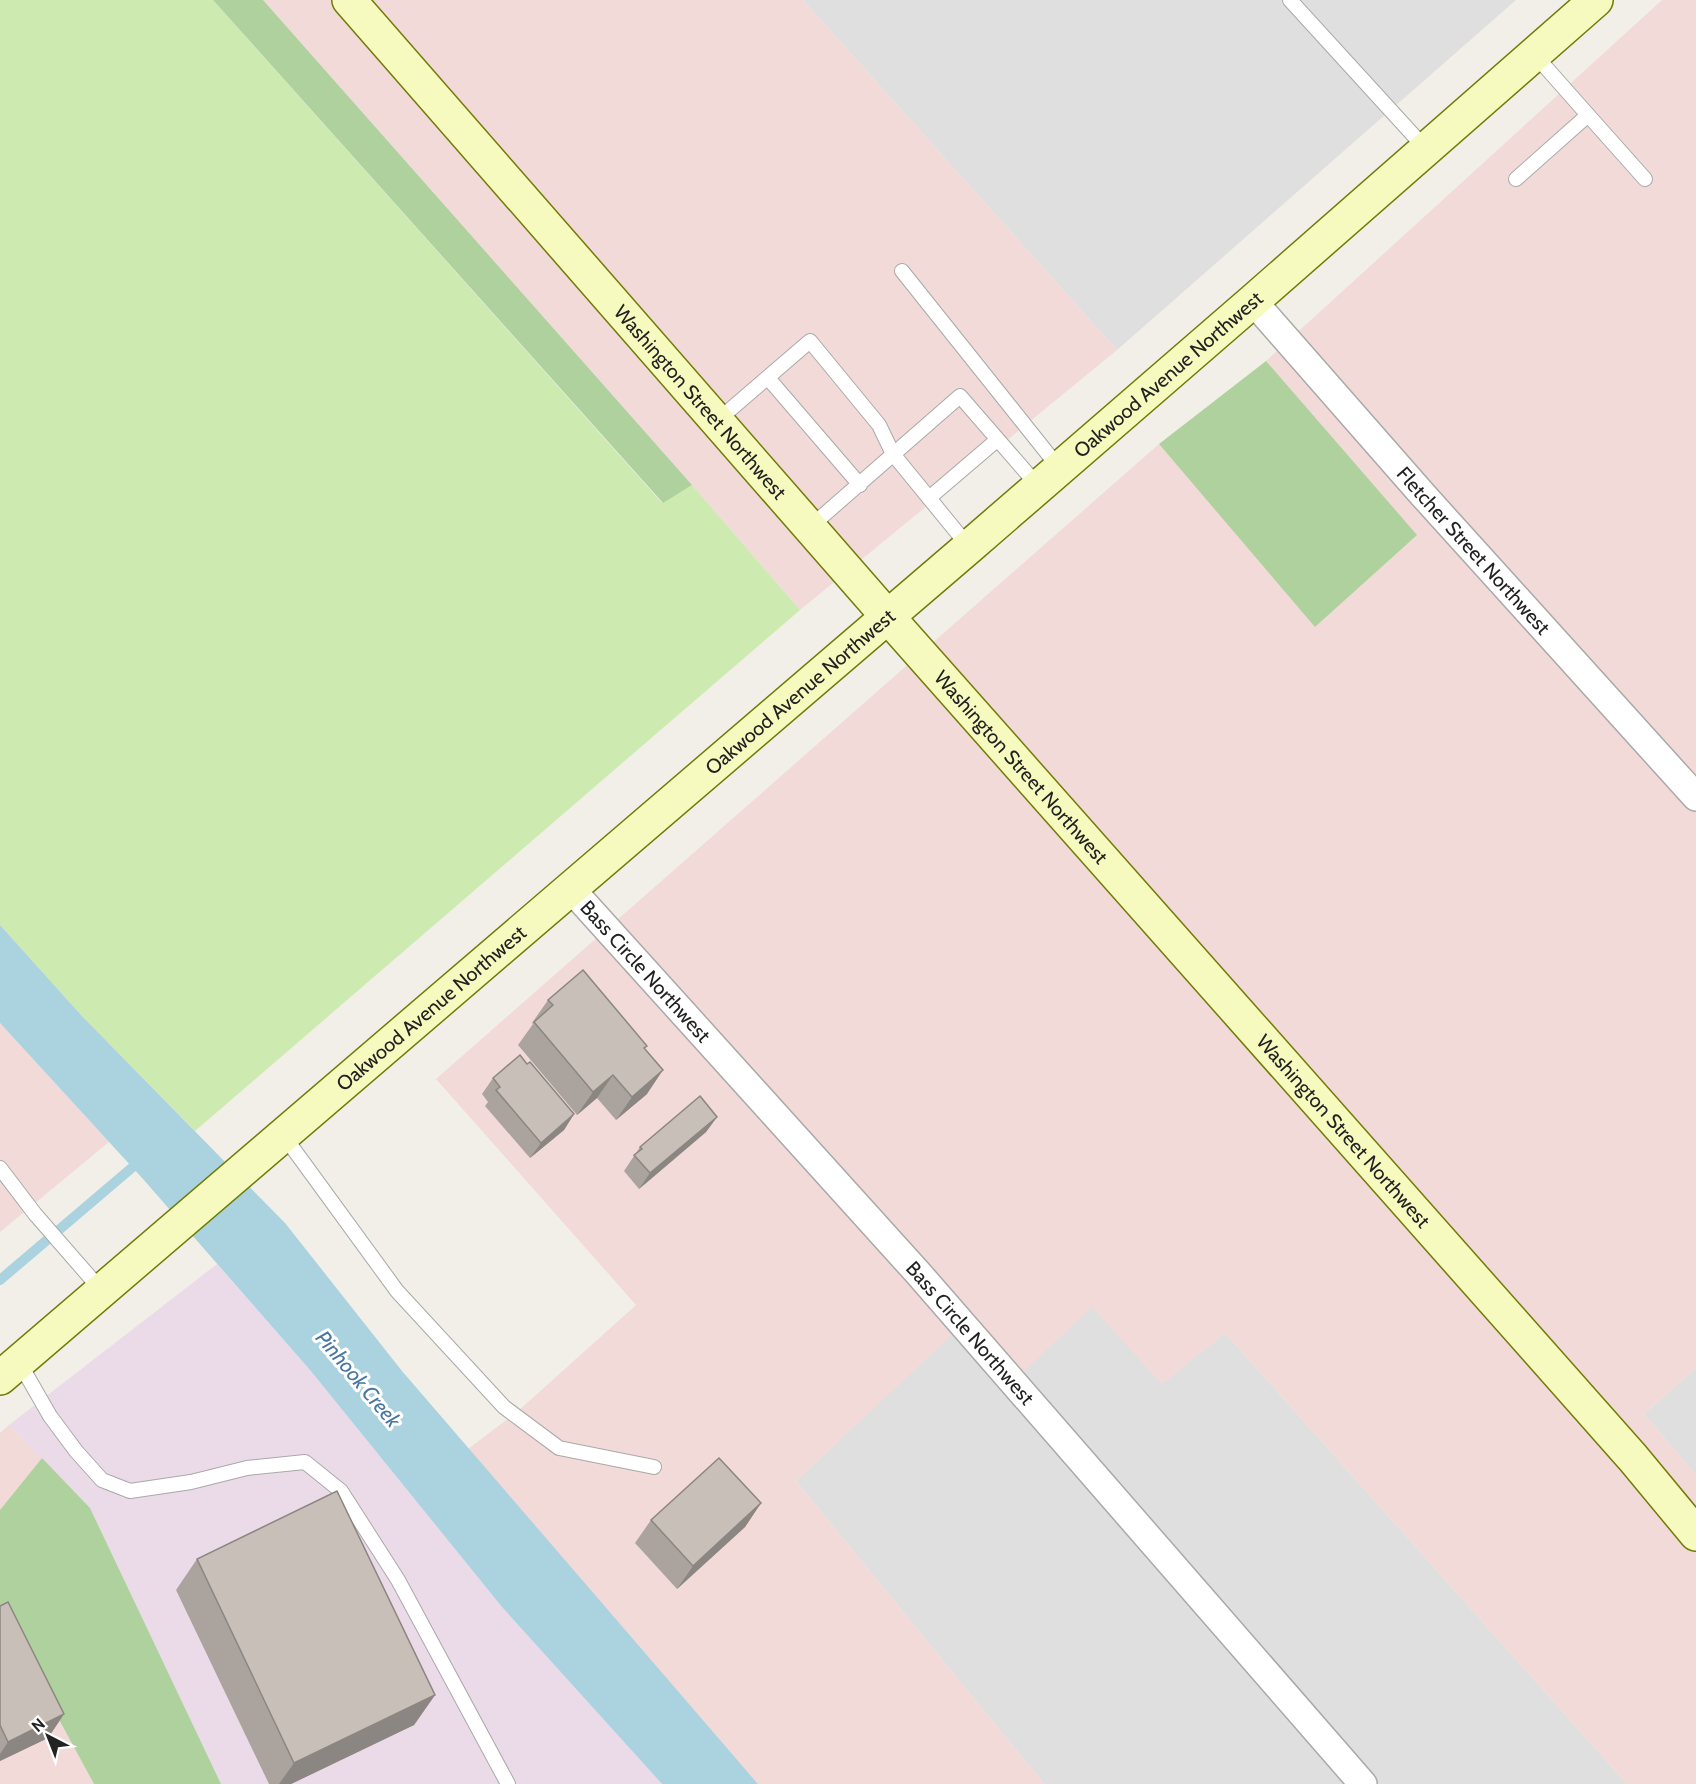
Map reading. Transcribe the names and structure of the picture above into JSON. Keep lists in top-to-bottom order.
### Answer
{
  "streets": {
    "street": [
      "Oakwood Avenue Northwest",
      "Washington Street Northwest",
      "Fletcher Street Northwest",
      "Bass Circle Northwest"
    ]
  },
  "crossings": [
    ["Oakwood Avenue Northwest", "Washington Street Northwest"],
    ["Oakwood Avenue Northwest", "Fletcher Street Northwest"],
    ["Oakwood Avenue Northwest", "Bass Circle Northwest"]
  ],
  "water": ["Pinhook Creek"],
  "north": "top left"
}
